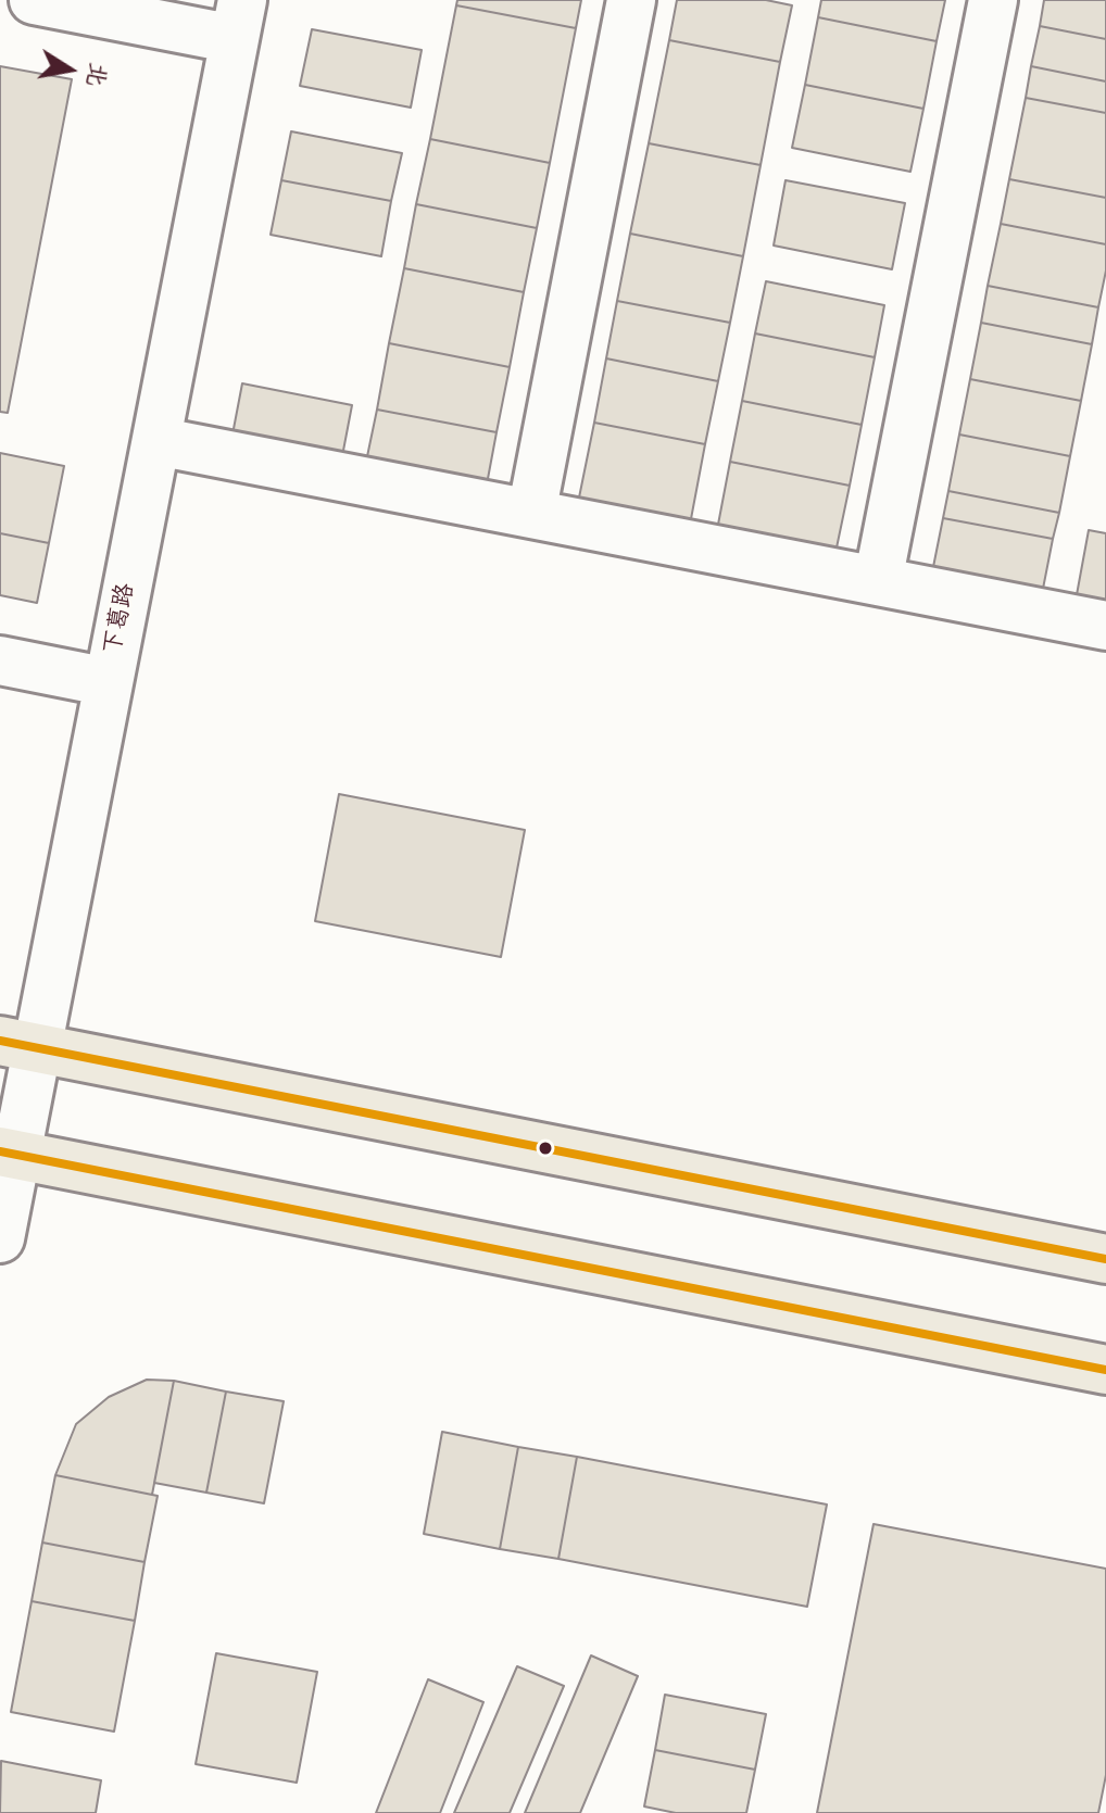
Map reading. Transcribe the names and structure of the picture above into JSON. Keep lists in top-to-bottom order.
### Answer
{
  "streets": {
    "street": ["下葛路"]
  },
  "north": "right"
}
